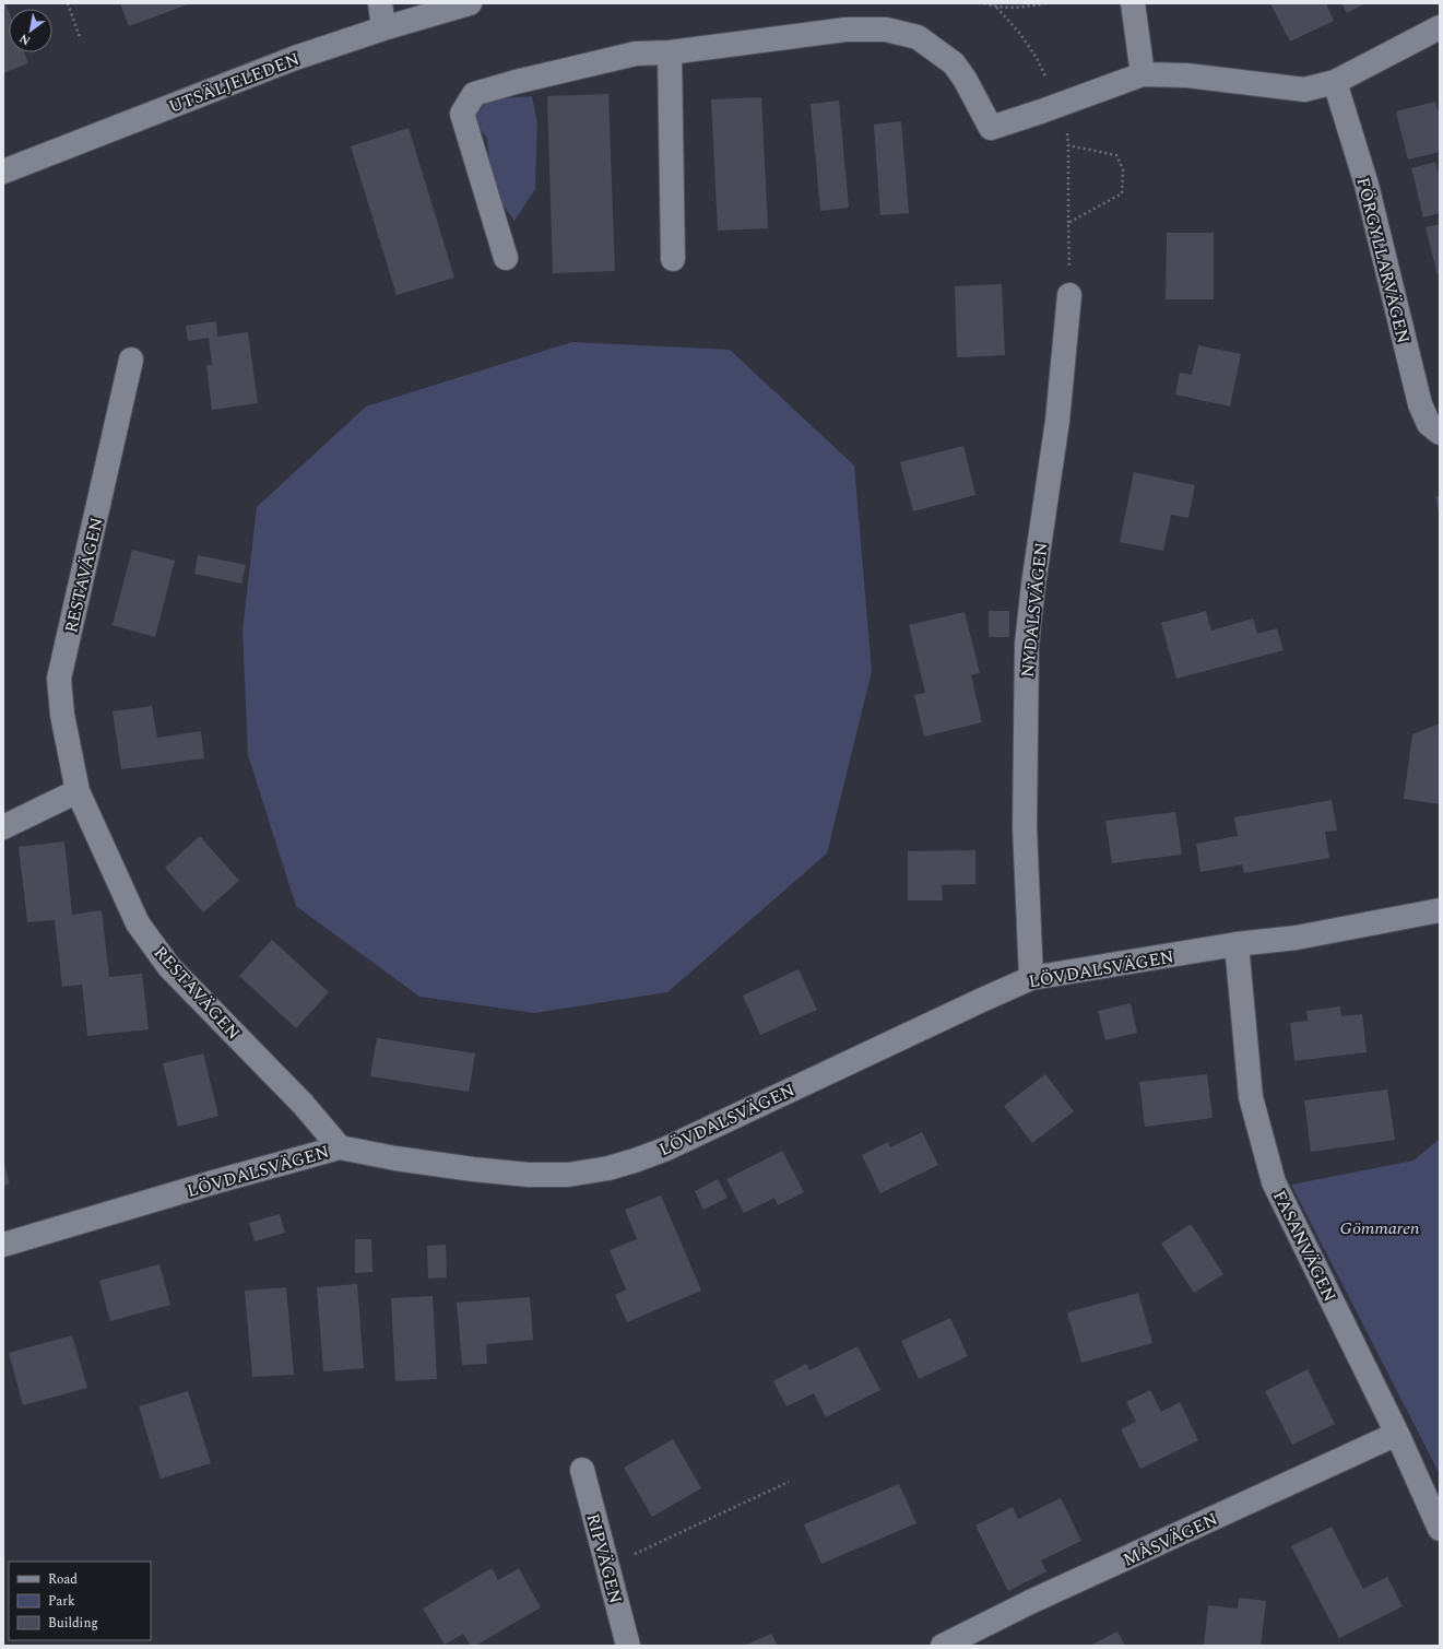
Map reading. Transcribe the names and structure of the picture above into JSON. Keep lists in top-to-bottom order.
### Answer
{
  "streets": {
    "street": [
      "UTSÄLJELEDEN",
      "FÖRGYLLARVÄGEN",
      "RESTAVÄGEN",
      "NYDALSVÄGEN",
      "LÖVDALSVÄGEN",
      "FASANVÄGEN",
      "MÅSVÄGEN",
      "RIPVÄGEN"
    ]
  },
  "crossings": [
    ["RESTAVÄGEN", "LÖVDALSVÄGEN"],
    ["NYDALSVÄGEN", "LÖVDALSVÄGEN"],
    ["LÖVDALSVÄGEN", "FASANVÄGEN"],
    ["FASANVÄGEN", "MÅSVÄGEN"]
  ],
  "parks": ["Gömmaren"],
  "legend": ["Road", "Park", "Building"],
  "north": "bottom left"
}
